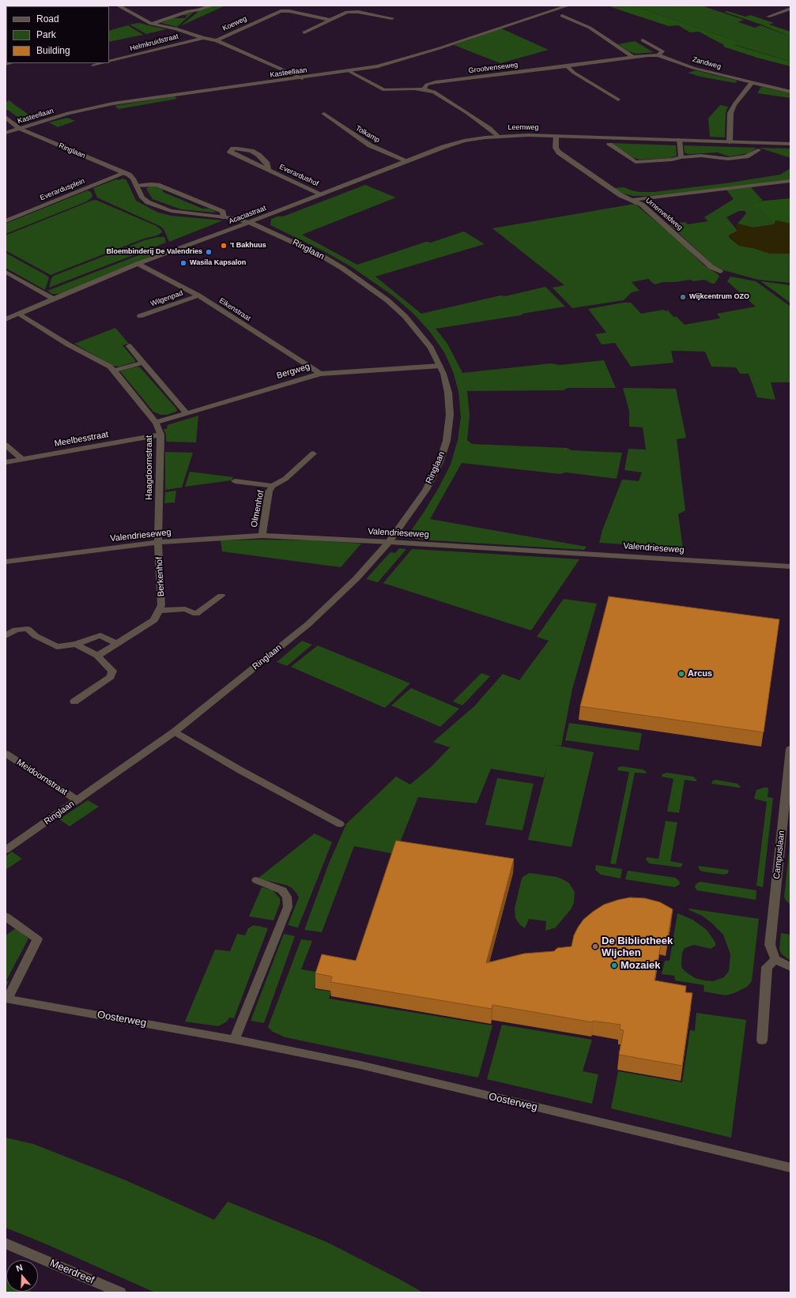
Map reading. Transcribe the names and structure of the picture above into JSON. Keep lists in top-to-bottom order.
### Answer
{
  "streets": {
    "street": [
      "Koeweg",
      "Helmkruidstraat",
      "Zandweg",
      "Grootvenseweg",
      "Kasteellaan",
      "Leemweg",
      "Tolkamp",
      "Ringlaan",
      "Everardushof",
      "Everardusplein",
      "Urnenveldweg",
      "Acaciastraat",
      "Wilgenpad",
      "Eikenstraat",
      "Bergweg",
      "Meelbesstraat",
      "Haagdoornstraat",
      "Olmenhof",
      "Valendrieseweg",
      "Berkenhof",
      "Meidoornstraat",
      "Campuslaan",
      "Oosterweg",
      "Meerdreef"
    ]
  },
  "crossings": [
    ["Koeweg", "Helmkruidstraat"],
    ["Koeweg", "Kasteellaan"],
    ["Zandweg", "Grootvenseweg"],
    ["Grootvenseweg", "Leemweg"],
    ["Kasteellaan", "Leemweg"],
    ["Kasteellaan", "Ringlaan"],
    ["Leemweg", "Urnenveldweg"],
    ["Leemweg", "Acaciastraat"],
    ["Tolkamp", "Acaciastraat"],
    ["Ringlaan", "Everardusplein"],
    ["Ringlaan", "Acaciastraat"],
    ["Ringlaan", "Bergweg"],
    ["Ringlaan", "Valendrieseweg"],
    ["Ringlaan", "Meidoornstraat"],
    ["Everardushof", "Acaciastraat"],
    ["Acaciastraat", "Eikenstraat"],
    ["Acaciastraat", "Haagdoornstraat"],
    ["Wilgenpad", "Eikenstraat"],
    ["Eikenstraat", "Bergweg"],
    ["Bergweg", "Haagdoornstraat"],
    ["Meelbesstraat", "Haagdoornstraat"],
    ["Haagdoornstraat", "Valendrieseweg"],
    ["Haagdoornstraat", "Berkenhof"],
    ["Olmenhof", "Valendrieseweg"],
    ["Valendrieseweg", "Berkenhof"]
  ],
  "places": [
    "'t Bakhuus",
    "Bloembinderij De Valendries",
    "Wasila Kapsalon",
    "Wijkcentrum OZO",
    "Arcus",
    "De Bibliotheek Wijchen",
    "Mozaiek"
  ],
  "legend": ["Road", "Park", "Building"],
  "north": "top"
}
